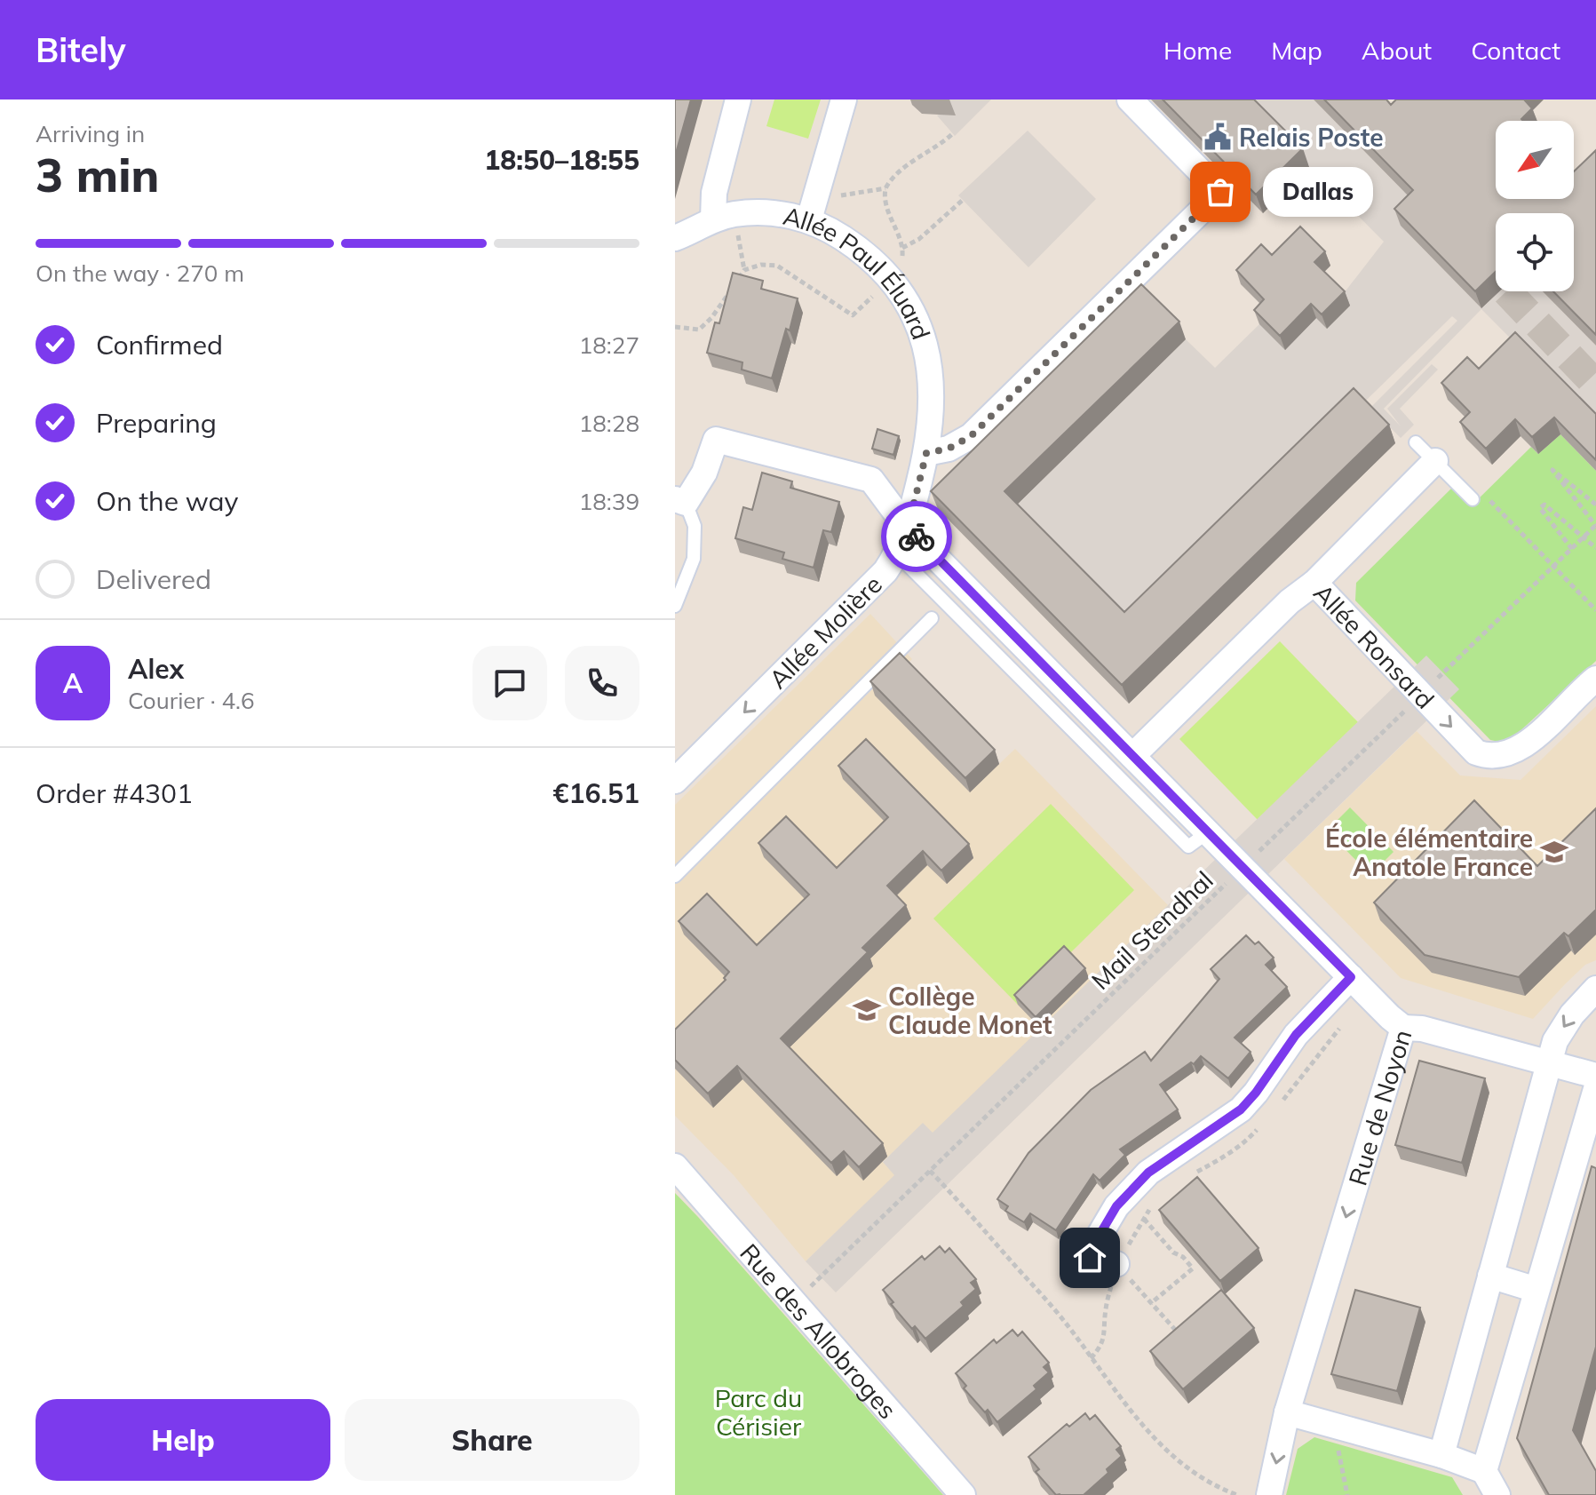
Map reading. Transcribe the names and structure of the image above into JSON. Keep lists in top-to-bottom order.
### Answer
{
  "streets": {
    "street": [
      "Allée Paul Éluard",
      "Allée Molière",
      "Allée Ronsard",
      "Rue de Noyon",
      "Rue des Allobroges"
    ],
    "path": ["Mail Stendhal"]
  },
  "crossings": [
    ["Allée Paul Éluard", "Allée Molière"],
    ["Allée Molière", "Rue de Noyon"],
    ["Allée Ronsard", "Mail Stendhal"],
    ["Allée Ronsard", "Rue de Noyon"],
    ["Mail Stendhal", "Rue de Noyon"],
    ["Mail Stendhal", "Rue des Allobroges"]
  ],
  "one_way": ["Allée Molière"],
  "parks": ["Parc du Cérisier"],
  "places": {
    "public building": ["Relais Poste"],
    "other": ["Dallas"],
    "school or university": ["École élémentaire Anatole France", "Collège Claude Monet"]
  },
  "north": "bottom left",
  "page": {
    "header": "Bitely",
    "nav": [
      "Home",
      "Map",
      "About",
      "Contact"
    ],
    "heading": ["3 min", "Arriving in", "18:50–18:55"],
    "panel": [
      "Alex",
      "Courier · 4.6",
      "Order #4301",
      "€16.51"
    ],
    "bubble": "Dallas",
    "bar": "On the way · 270 m",
    "list": [
      ["Confirmed", "18:27"],
      ["Preparing", "18:28"],
      ["On the way", "18:39"],
      "Delivered"
    ],
    "round": "A",
    "buttons": ["Help", "Share"]
  }
}
